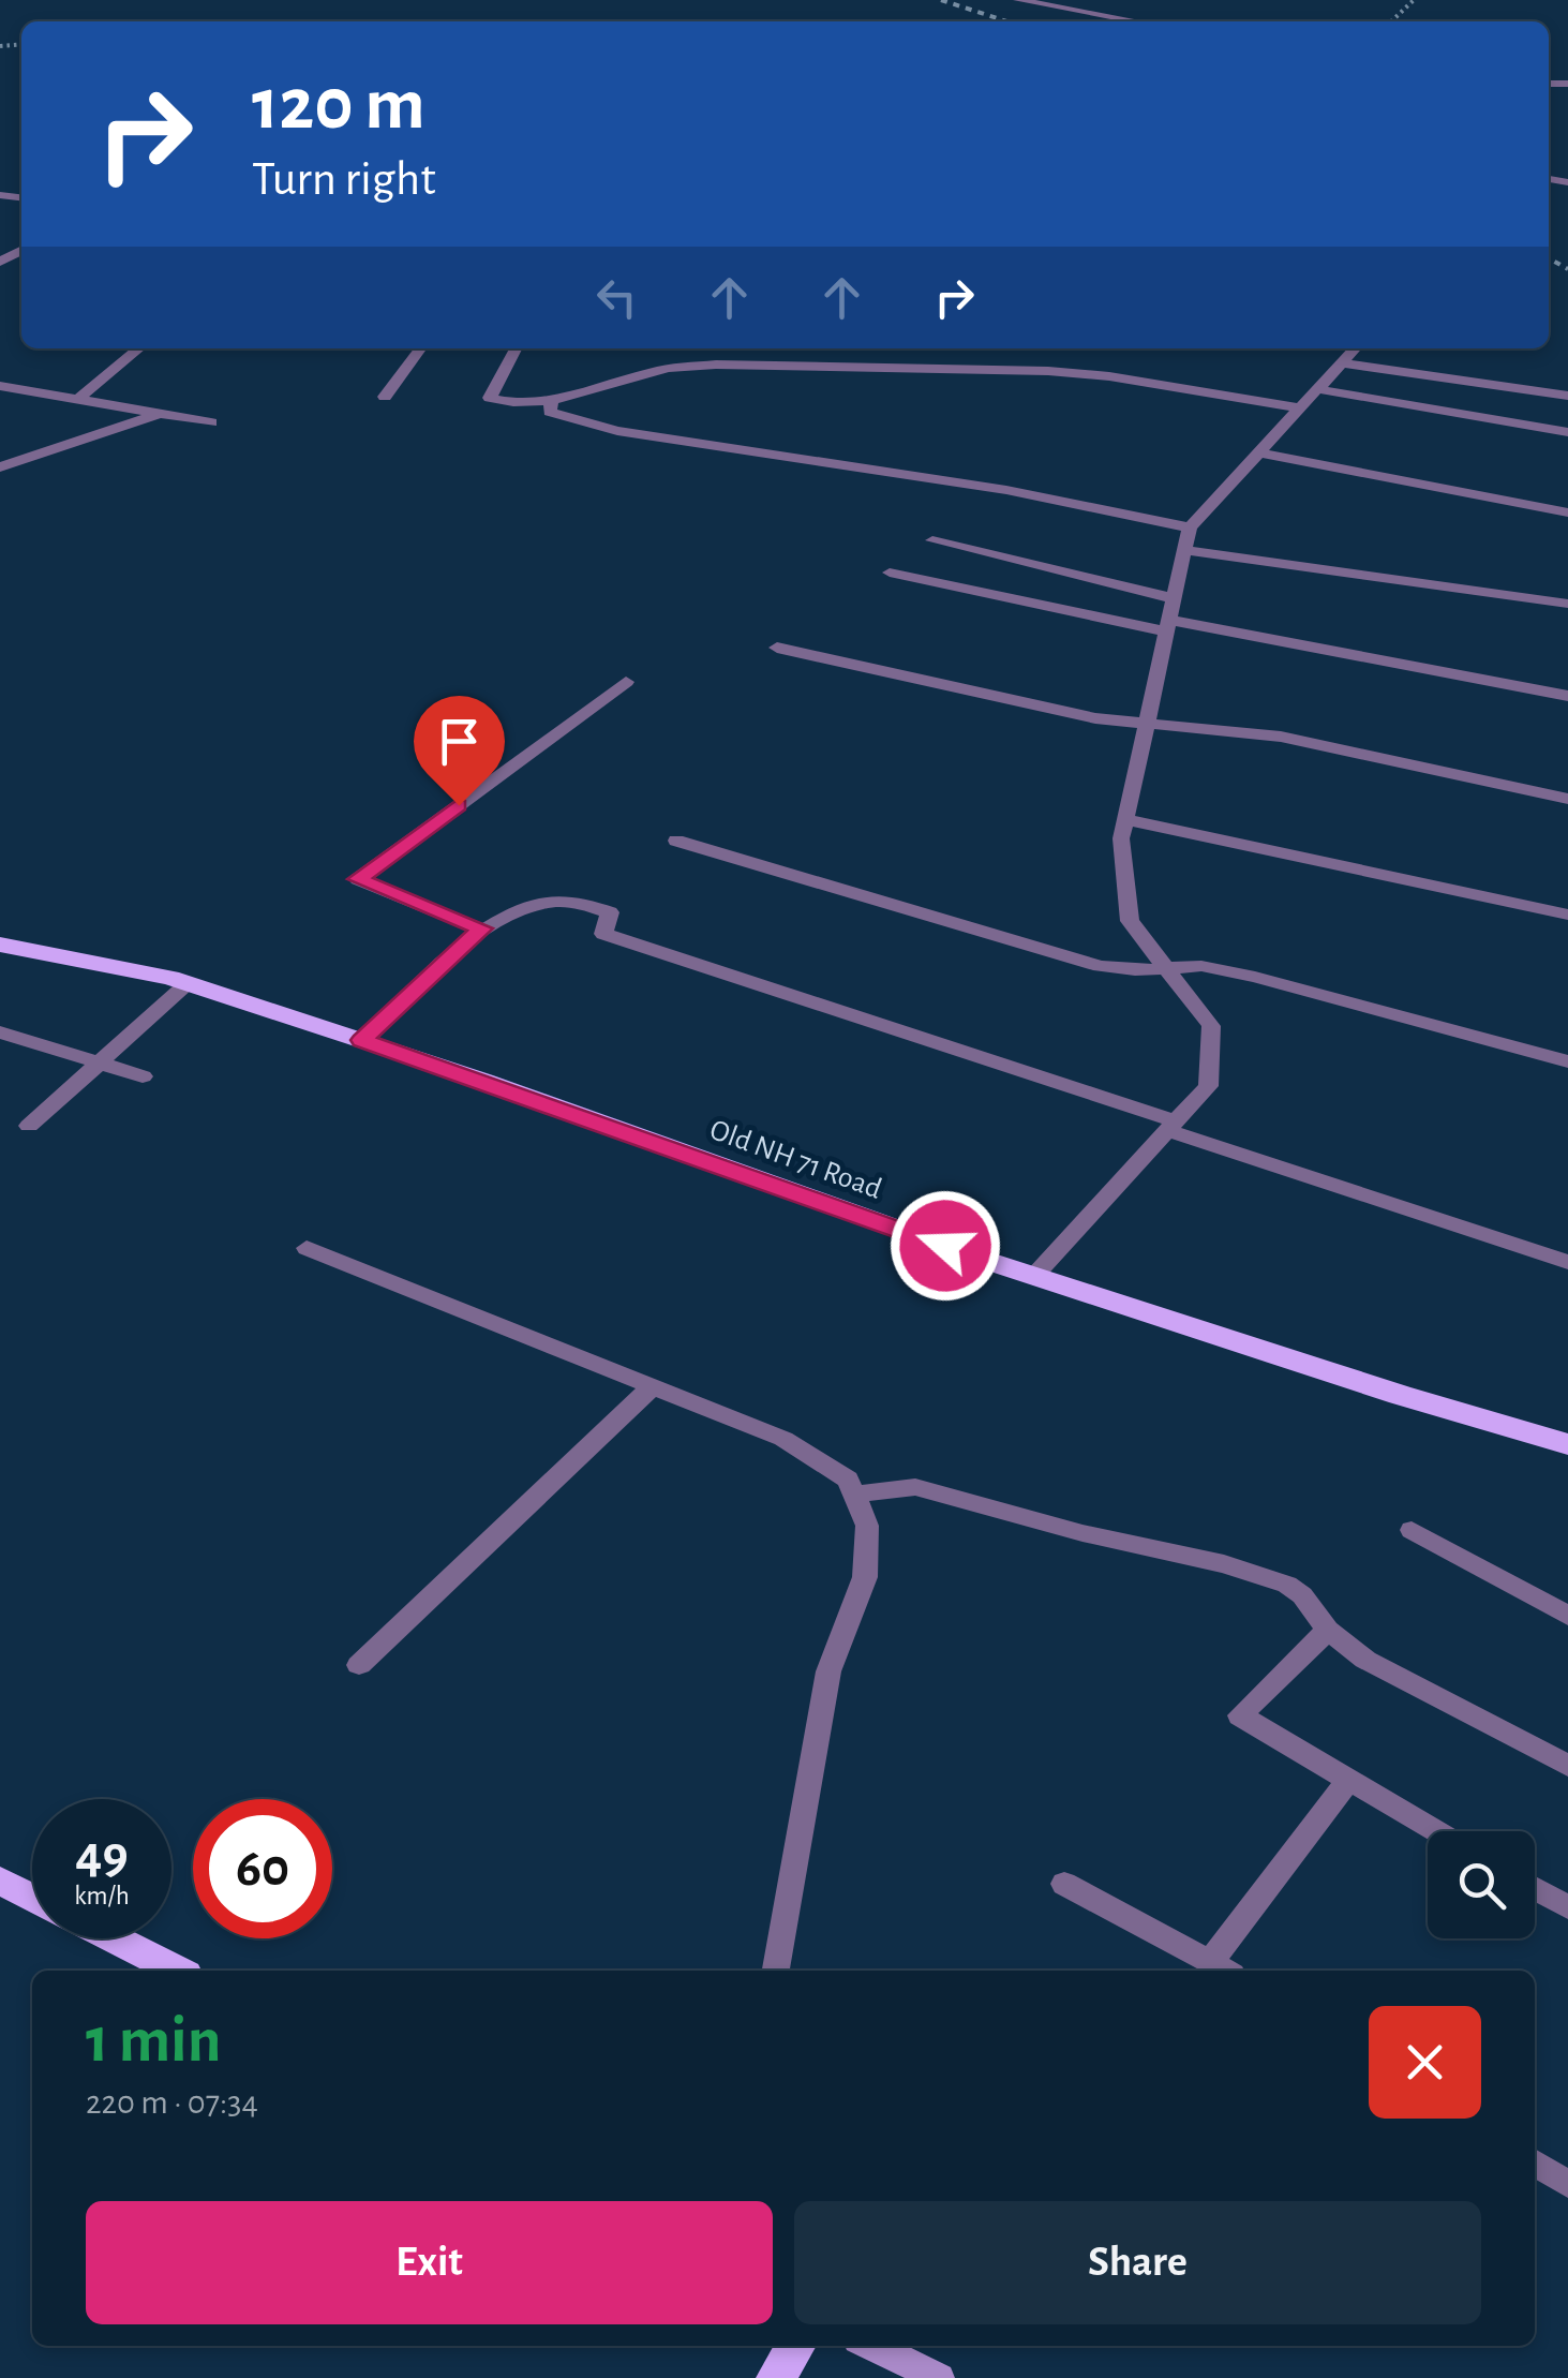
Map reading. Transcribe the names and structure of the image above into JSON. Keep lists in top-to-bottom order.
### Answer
{
  "streets": {
    "main road": ["Old NH 71 Road"]
  },
  "page": {
    "turn": ["120 m", "Turn right"],
    "speed": "49 km/h",
    "limit": "60",
    "heading": ["1 min", "220 m · 07:34"],
    "buttons": ["Exit", "Share"]
  }
}
